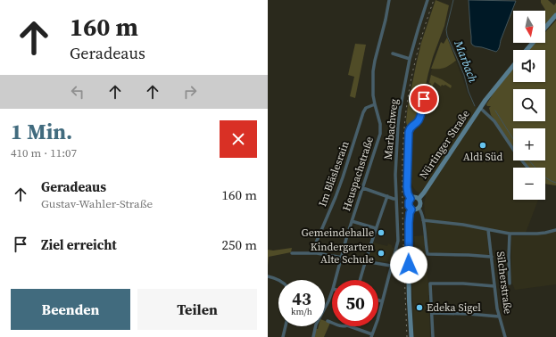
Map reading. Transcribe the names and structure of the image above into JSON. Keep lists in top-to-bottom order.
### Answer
{
  "streets": {
    "main road": ["Nürtinger Straße"],
    "street": [
      "Marbachweg",
      "Im Bläslesrain",
      "Heuspachstraße",
      "Silcherstraße"
    ]
  },
  "crossings": [
    ["Im Bläslesrain", "Heuspachstraße"]
  ],
  "water": ["Marbach"],
  "places": [
    "Aldi Süd",
    "Gemeindehalle",
    "Kindergarten Alte Schule",
    "Edeka Sigel"
  ],
  "north": "bottom",
  "page": {
    "turn": ["160 m", "Geradeaus"],
    "map_buttons": ["+", "−"],
    "heading": ["1 Min.", "410 m · 11:07"],
    "list": [
      {
        "name": "Geradeaus",
        "note": "Gustav-Wahler-Straße",
        "value": "160 m"
      },
      {
        "name": "Ziel erreicht",
        "value": "250 m"
      }
    ],
    "speed": "43 km/h",
    "limit": "50",
    "buttons": ["Beenden", "Teilen"]
  }
}
